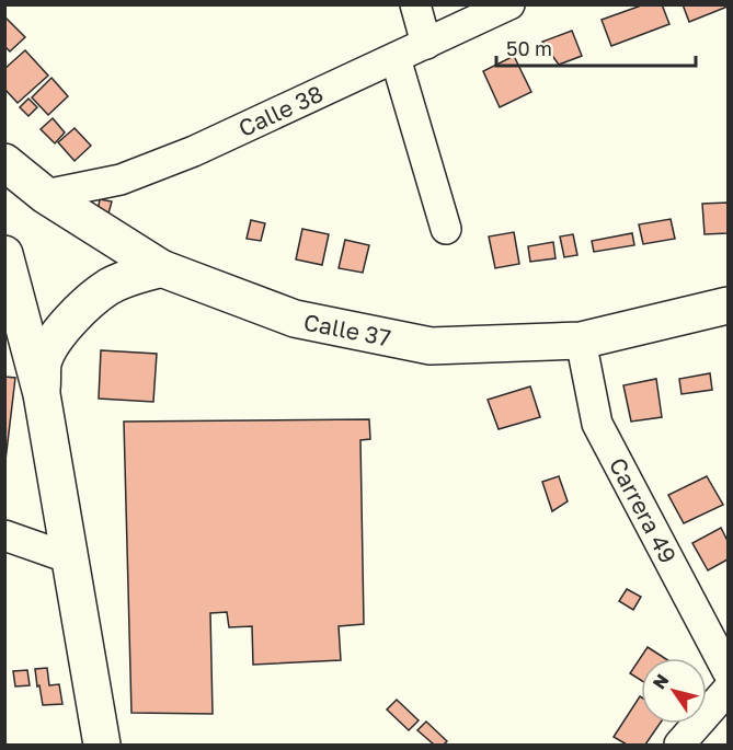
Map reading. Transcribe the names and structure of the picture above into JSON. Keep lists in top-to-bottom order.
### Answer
{
  "streets": {
    "main road": ["Calle 37"],
    "street": ["Calle 38", "Carrera 49"]
  },
  "crossings": [
    ["Calle 38", "Calle 37"],
    ["Calle 37", "Carrera 49"]
  ],
  "scale_bar": "50 m",
  "north": "top left"
}
